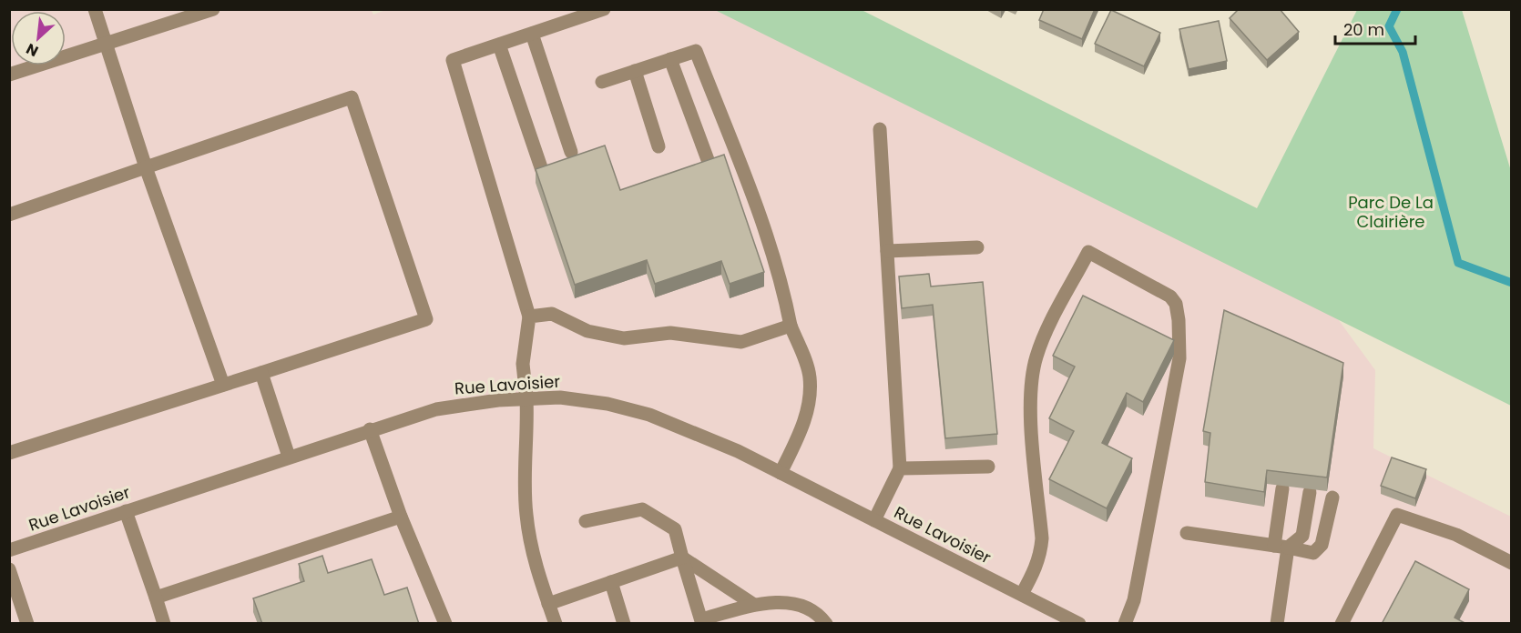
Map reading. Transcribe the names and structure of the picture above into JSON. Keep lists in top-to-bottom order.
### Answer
{
  "streets": {
    "street": ["Rue Lavoisier"]
  },
  "parks": ["Parc De La Clairière"],
  "scale_bar": "20 m",
  "north": "bottom left"
}
